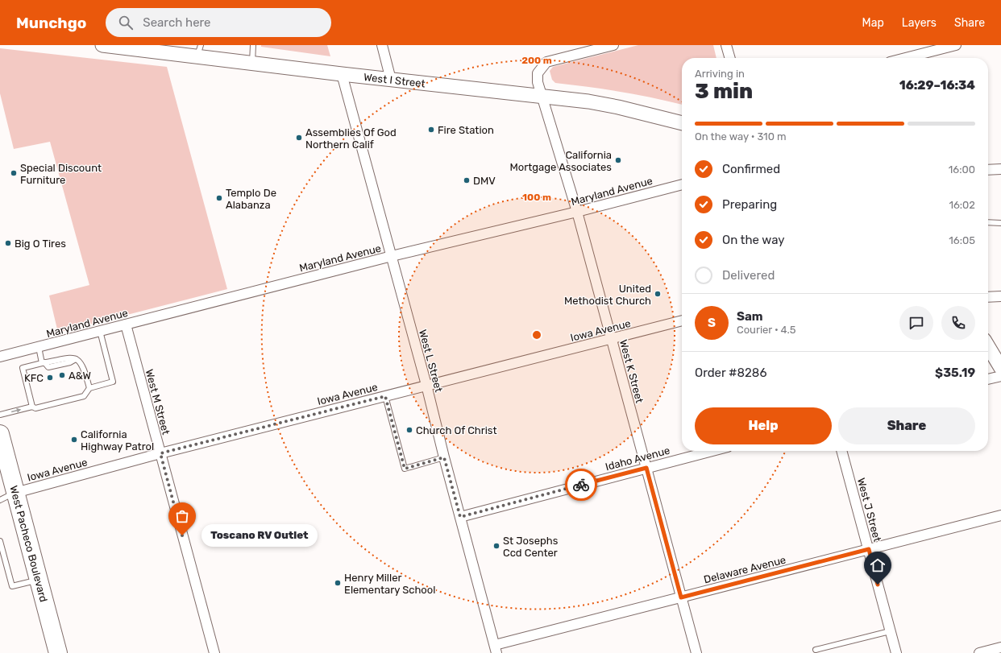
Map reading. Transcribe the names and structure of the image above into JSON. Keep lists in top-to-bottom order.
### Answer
{
  "streets": {
    "highway": ["West Pacheco Boulevard"],
    "street": [
      "West I Street",
      "Maryland Avenue",
      "Iowa Avenue",
      "West L Street",
      "West K Street",
      "West M Street",
      "Idaho Avenue",
      "West J Street",
      "Delaware Avenue"
    ]
  },
  "crossings": [
    ["West I Street", "West L Street"],
    ["West I Street", "West K Street"],
    ["Maryland Avenue", "West L Street"],
    ["Maryland Avenue", "West K Street"],
    ["Maryland Avenue", "West M Street"],
    ["Iowa Avenue", "West L Street"],
    ["Iowa Avenue", "West K Street"],
    ["Iowa Avenue", "West M Street"],
    ["Iowa Avenue", "West Pacheco Boulevard"],
    ["West L Street", "Idaho Avenue"],
    ["West L Street", "Delaware Avenue"],
    ["West K Street", "Idaho Avenue"],
    ["West K Street", "Delaware Avenue"],
    ["West J Street", "Delaware Avenue"]
  ],
  "places": [
    "Fire Station",
    "Assemblies Of God Northern Calif",
    "California Mortgage Associates",
    "Special Discount Furniture",
    "DMV",
    "Templo De Alabanza",
    "Big O Tires",
    "United Methodist Church",
    "A&W",
    "KFC",
    "Church Of Christ",
    "California Highway Patrol",
    "Toscano RV Outlet",
    "St Josephs Ccd Center",
    "Henry Miller Elementary School"
  ],
  "page": {
    "header": "Munchgo",
    "search": "Search here",
    "nav": ["Map", "Layers", "Share"],
    "heading": ["3 min", "Arriving in", "16:29–16:34"],
    "panel": [
      "Sam",
      "Courier · 4.5",
      "Order #8286",
      "$35.19"
    ],
    "bar": "On the way · 310 m",
    "list": [
      ["Confirmed", "16:00"],
      ["Preparing", "16:02"],
      ["On the way", "16:05"],
      "Delivered"
    ],
    "round": "S",
    "buttons": ["Help", "Share"],
    "bubble": "Toscano RV Outlet"
  },
  "rings": ["200 m", "100 m"]
}
